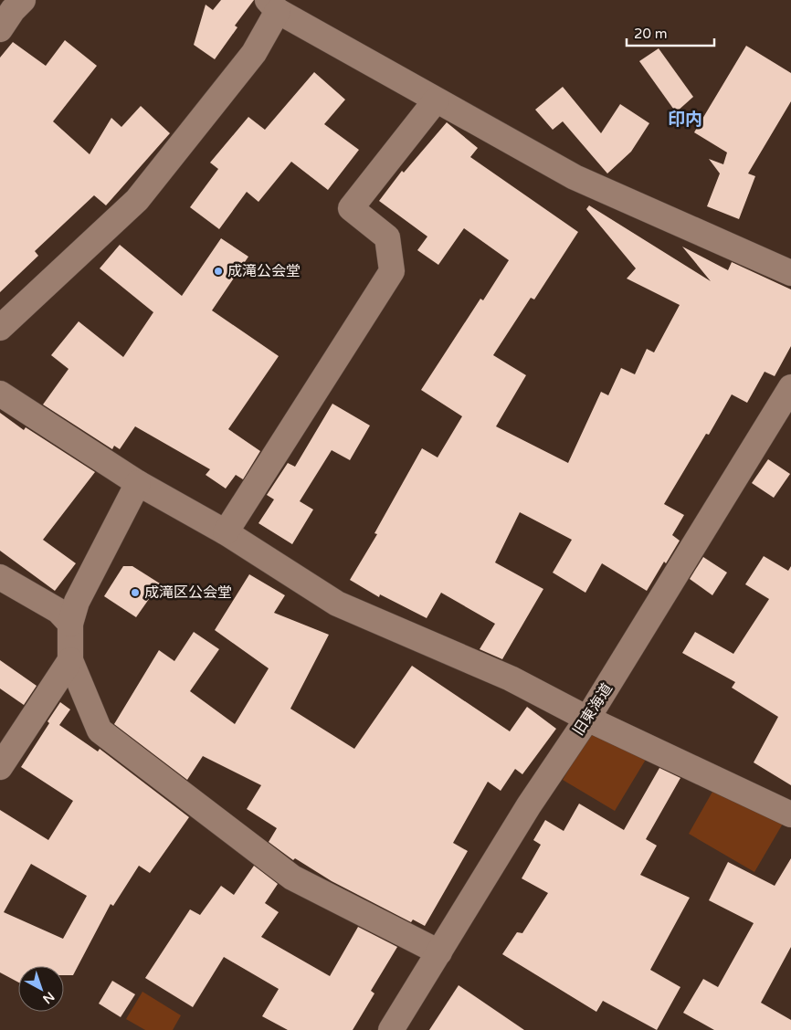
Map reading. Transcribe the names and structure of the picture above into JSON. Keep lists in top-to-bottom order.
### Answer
{
  "streets": {
    "street": ["旧東海道"]
  },
  "districts": ["印内"],
  "places": ["成滝公会堂", "成滝区公会堂"],
  "scale_bar": "20 m",
  "north": "bottom right"
}
